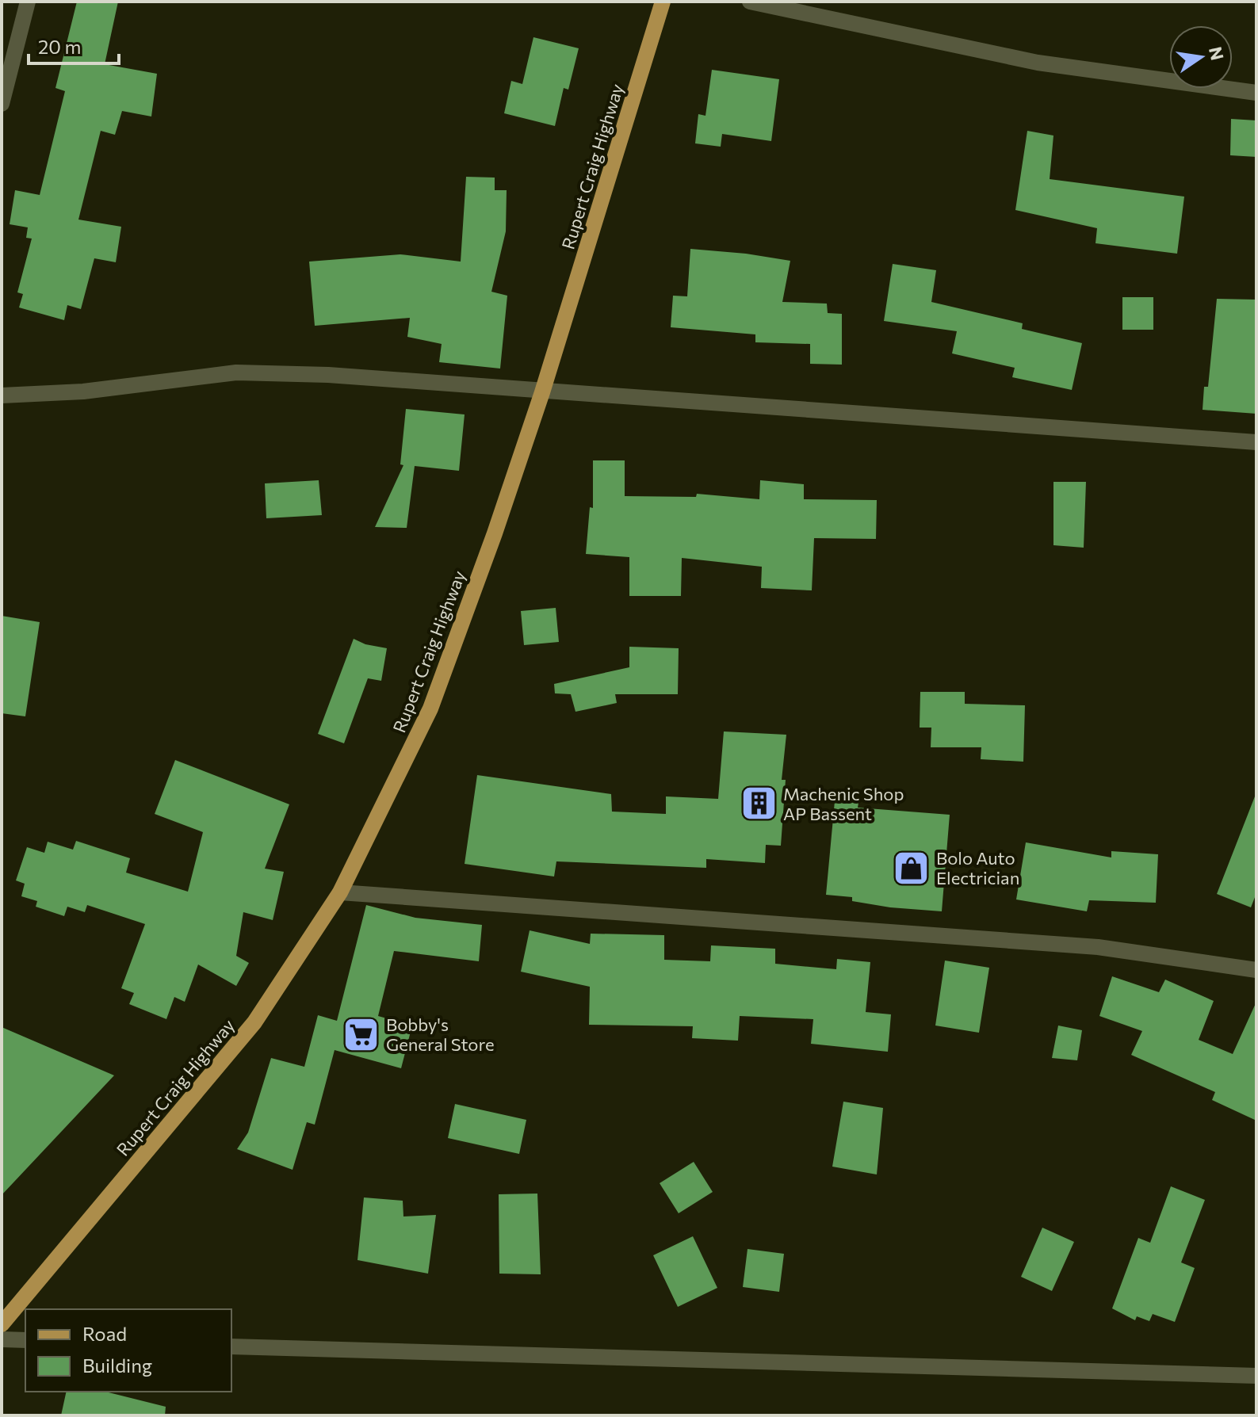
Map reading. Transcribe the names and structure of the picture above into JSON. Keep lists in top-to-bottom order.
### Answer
{
  "streets": {
    "main road": ["Rupert Craig Highway"]
  },
  "places": {
    "building": ["Machenic Shop AP Bassent"],
    "shop": ["Bolo Auto Electrician"],
    "supermarket": ["Bobby's General Store"]
  },
  "legend": ["Road", "Building"],
  "scale_bar": "20 m",
  "north": "right"
}
